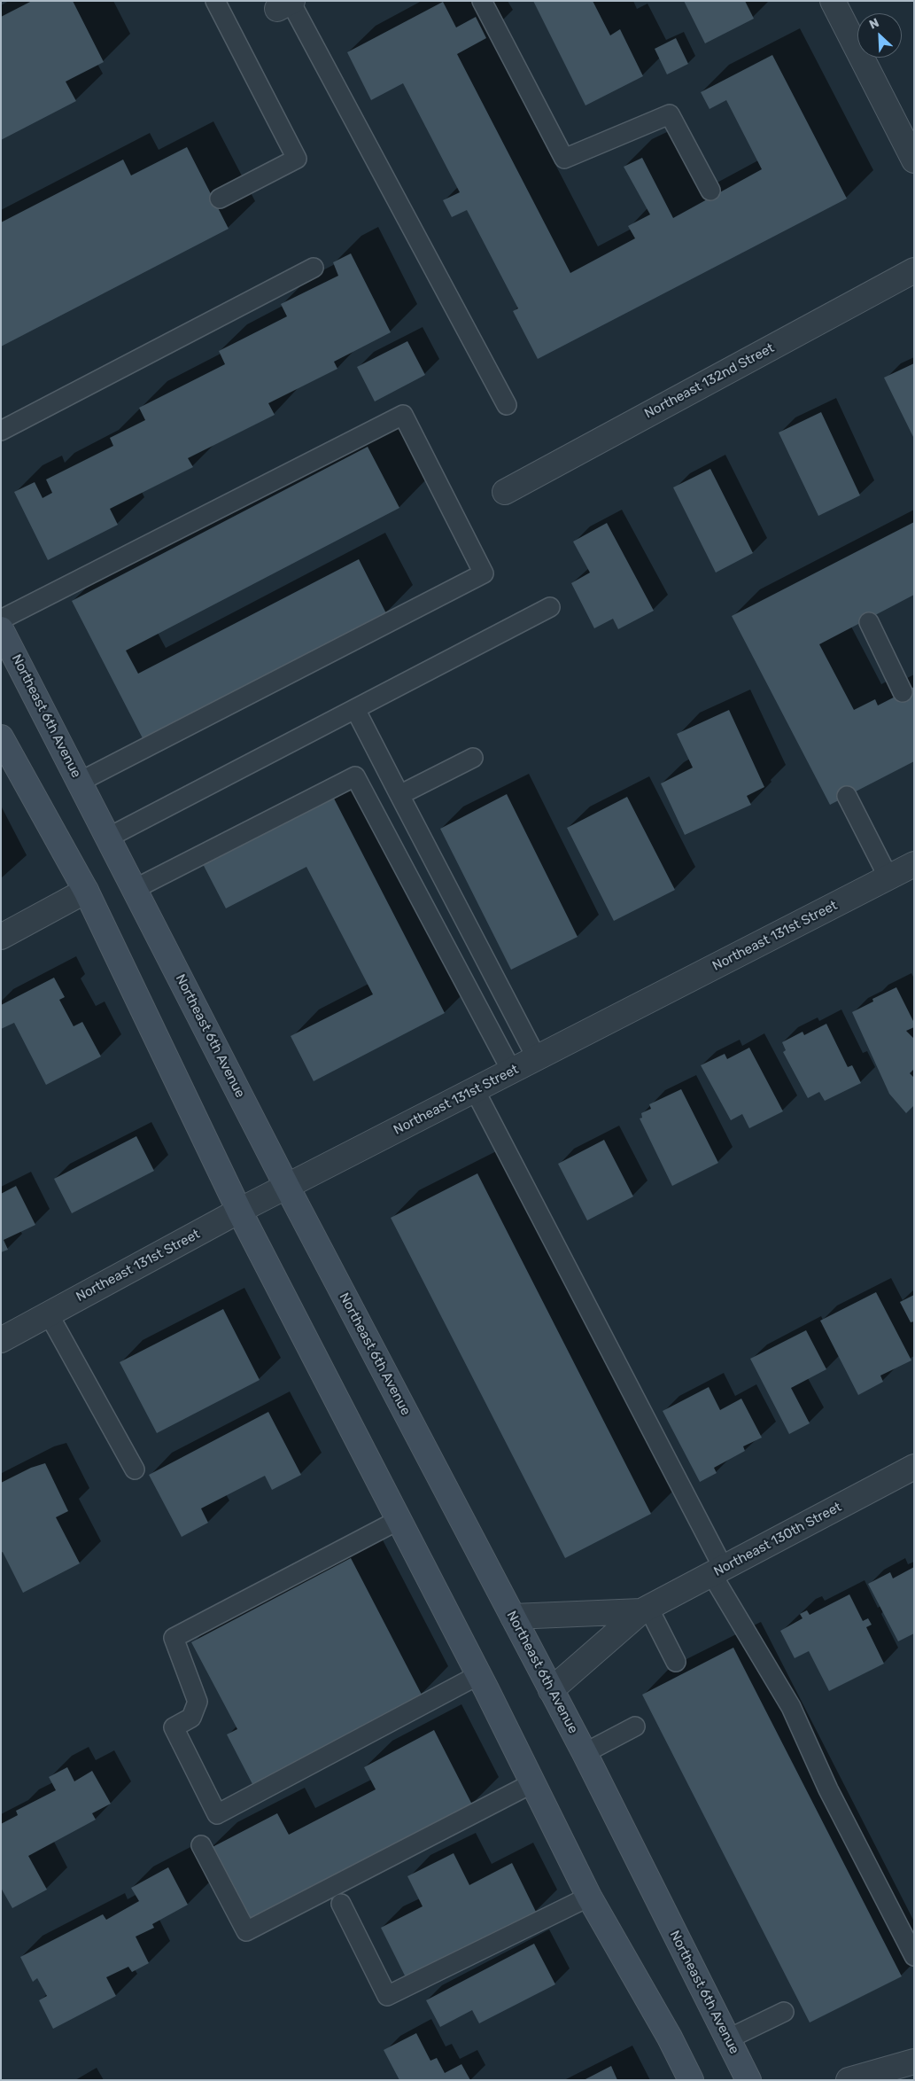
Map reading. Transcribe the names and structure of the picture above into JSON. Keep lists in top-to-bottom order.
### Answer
{
  "streets": {
    "main road": ["Northeast 6th Avenue"],
    "street": ["Northeast 132nd Street", "Northeast 131st Street", "Northeast 130th Street"]
  },
  "crossings": [
    ["Northeast 6th Avenue", "Northeast 131st Street"],
    ["Northeast 6th Avenue", "Northeast 130th Street"]
  ],
  "north": "top left"
}
